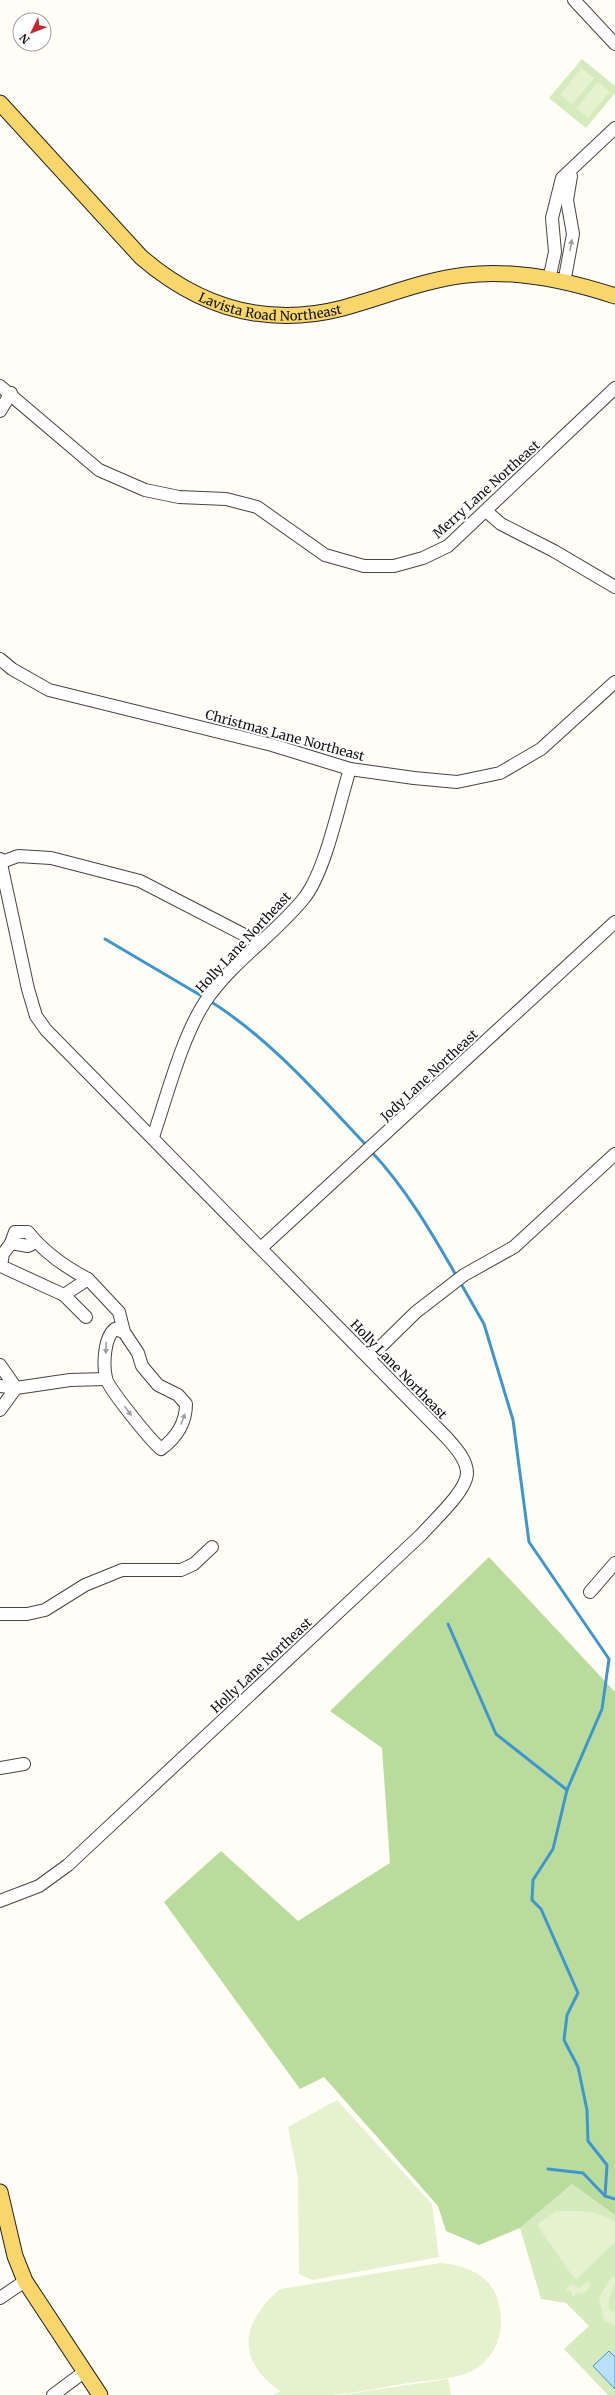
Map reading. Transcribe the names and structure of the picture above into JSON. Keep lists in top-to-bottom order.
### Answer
{
  "streets": {
    "main road": ["Lavista Road Northeast"],
    "street": [
      "Merry Lane Northeast",
      "Christmas Lane Northeast",
      "Holly Lane Northeast",
      "Jody Lane Northeast"
    ]
  },
  "crossings": [
    ["Christmas Lane Northeast", "Holly Lane Northeast"],
    ["Holly Lane Northeast", "Jody Lane Northeast"]
  ],
  "north": "bottom left"
}
